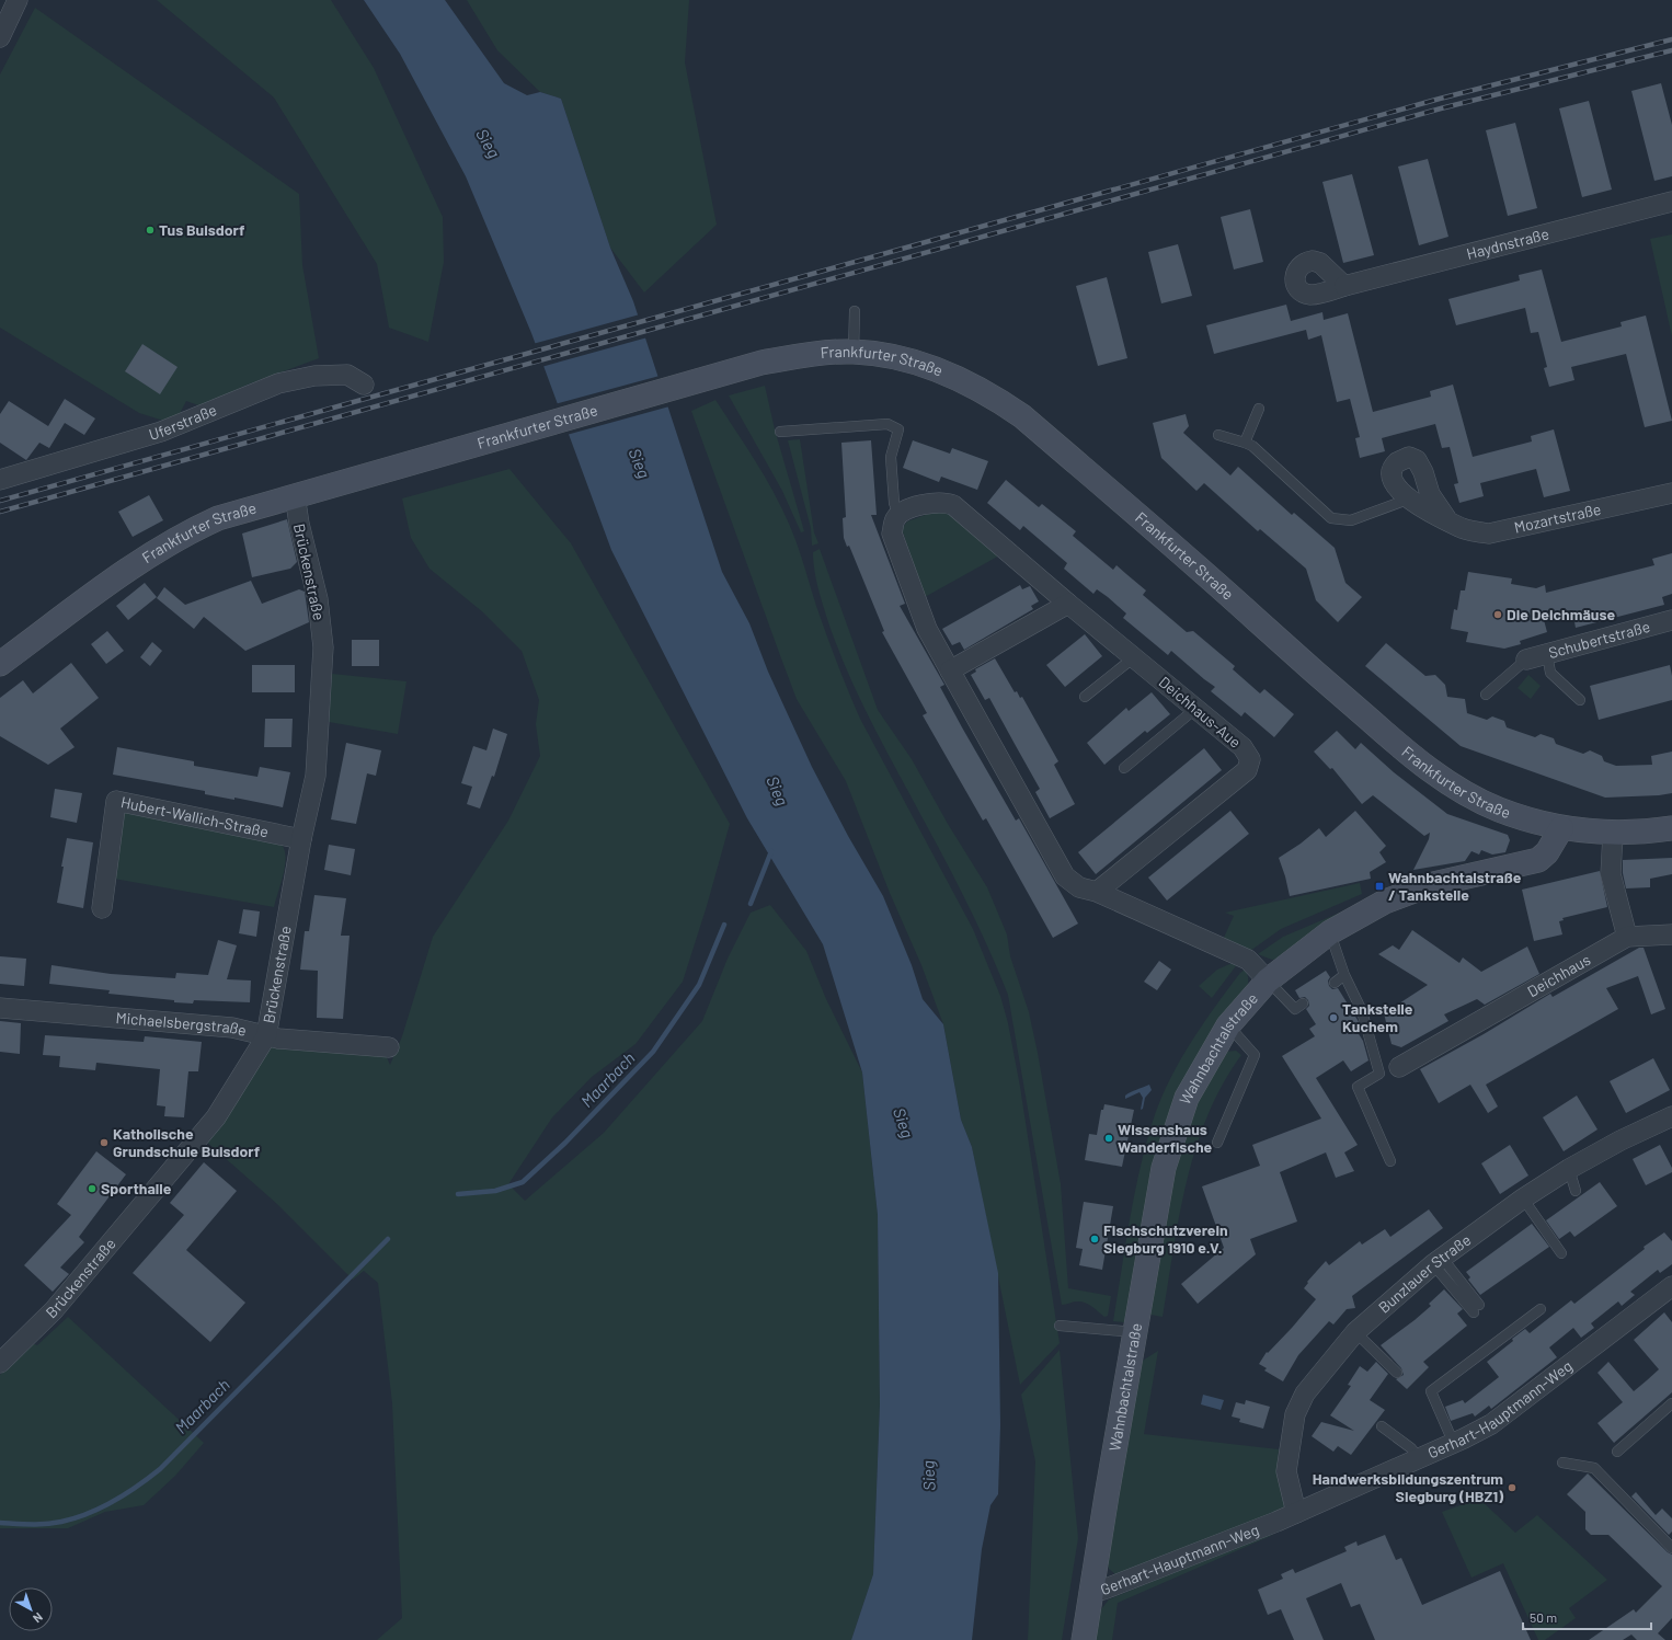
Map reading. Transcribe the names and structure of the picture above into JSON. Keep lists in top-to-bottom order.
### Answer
{
  "streets": {
    "main road": ["Frankfurter Straße", "Wahnbachtalstraße"],
    "street": [
      "Haydnstraße",
      "Uferstraße",
      "Mozartstraße",
      "Brückenstraße",
      "Schubertstraße",
      "Deichhaus-Aue",
      "Hubert-Wallich-Straße",
      "Deichhaus",
      "Michaelsbergstraße",
      "Bunzlauer Straße",
      "Gerhart-Hauptmann-Weg"
    ]
  },
  "crossings": [
    ["Frankfurter Straße", "Brückenstraße"],
    ["Frankfurter Straße", "Wahnbachtalstraße"],
    ["Brückenstraße", "Hubert-Wallich-Straße"],
    ["Brückenstraße", "Michaelsbergstraße"],
    ["Wahnbachtalstraße", "Gerhart-Hauptmann-Weg"],
    ["Bunzlauer Straße", "Gerhart-Hauptmann-Weg"]
  ],
  "water": ["Sieg", "Maarbach"],
  "places": {
    "other": [
      "Tus Buisdorf",
      "Die Deichmäuse",
      "Tankstelle Kuchem",
      "Wissenshaus Wanderfische",
      "Katholische Grundschule Buisdorf",
      "Sporthalle",
      "Fischschutzverein Siegburg 1910 e.V.",
      "Handwerksbildungszentrum Siegburg (HBZ1)"
    ],
    "transit": ["Wahnbachtalstraße / Tankstelle"]
  },
  "scale_bar": "50 m",
  "north": "bottom right"
}
